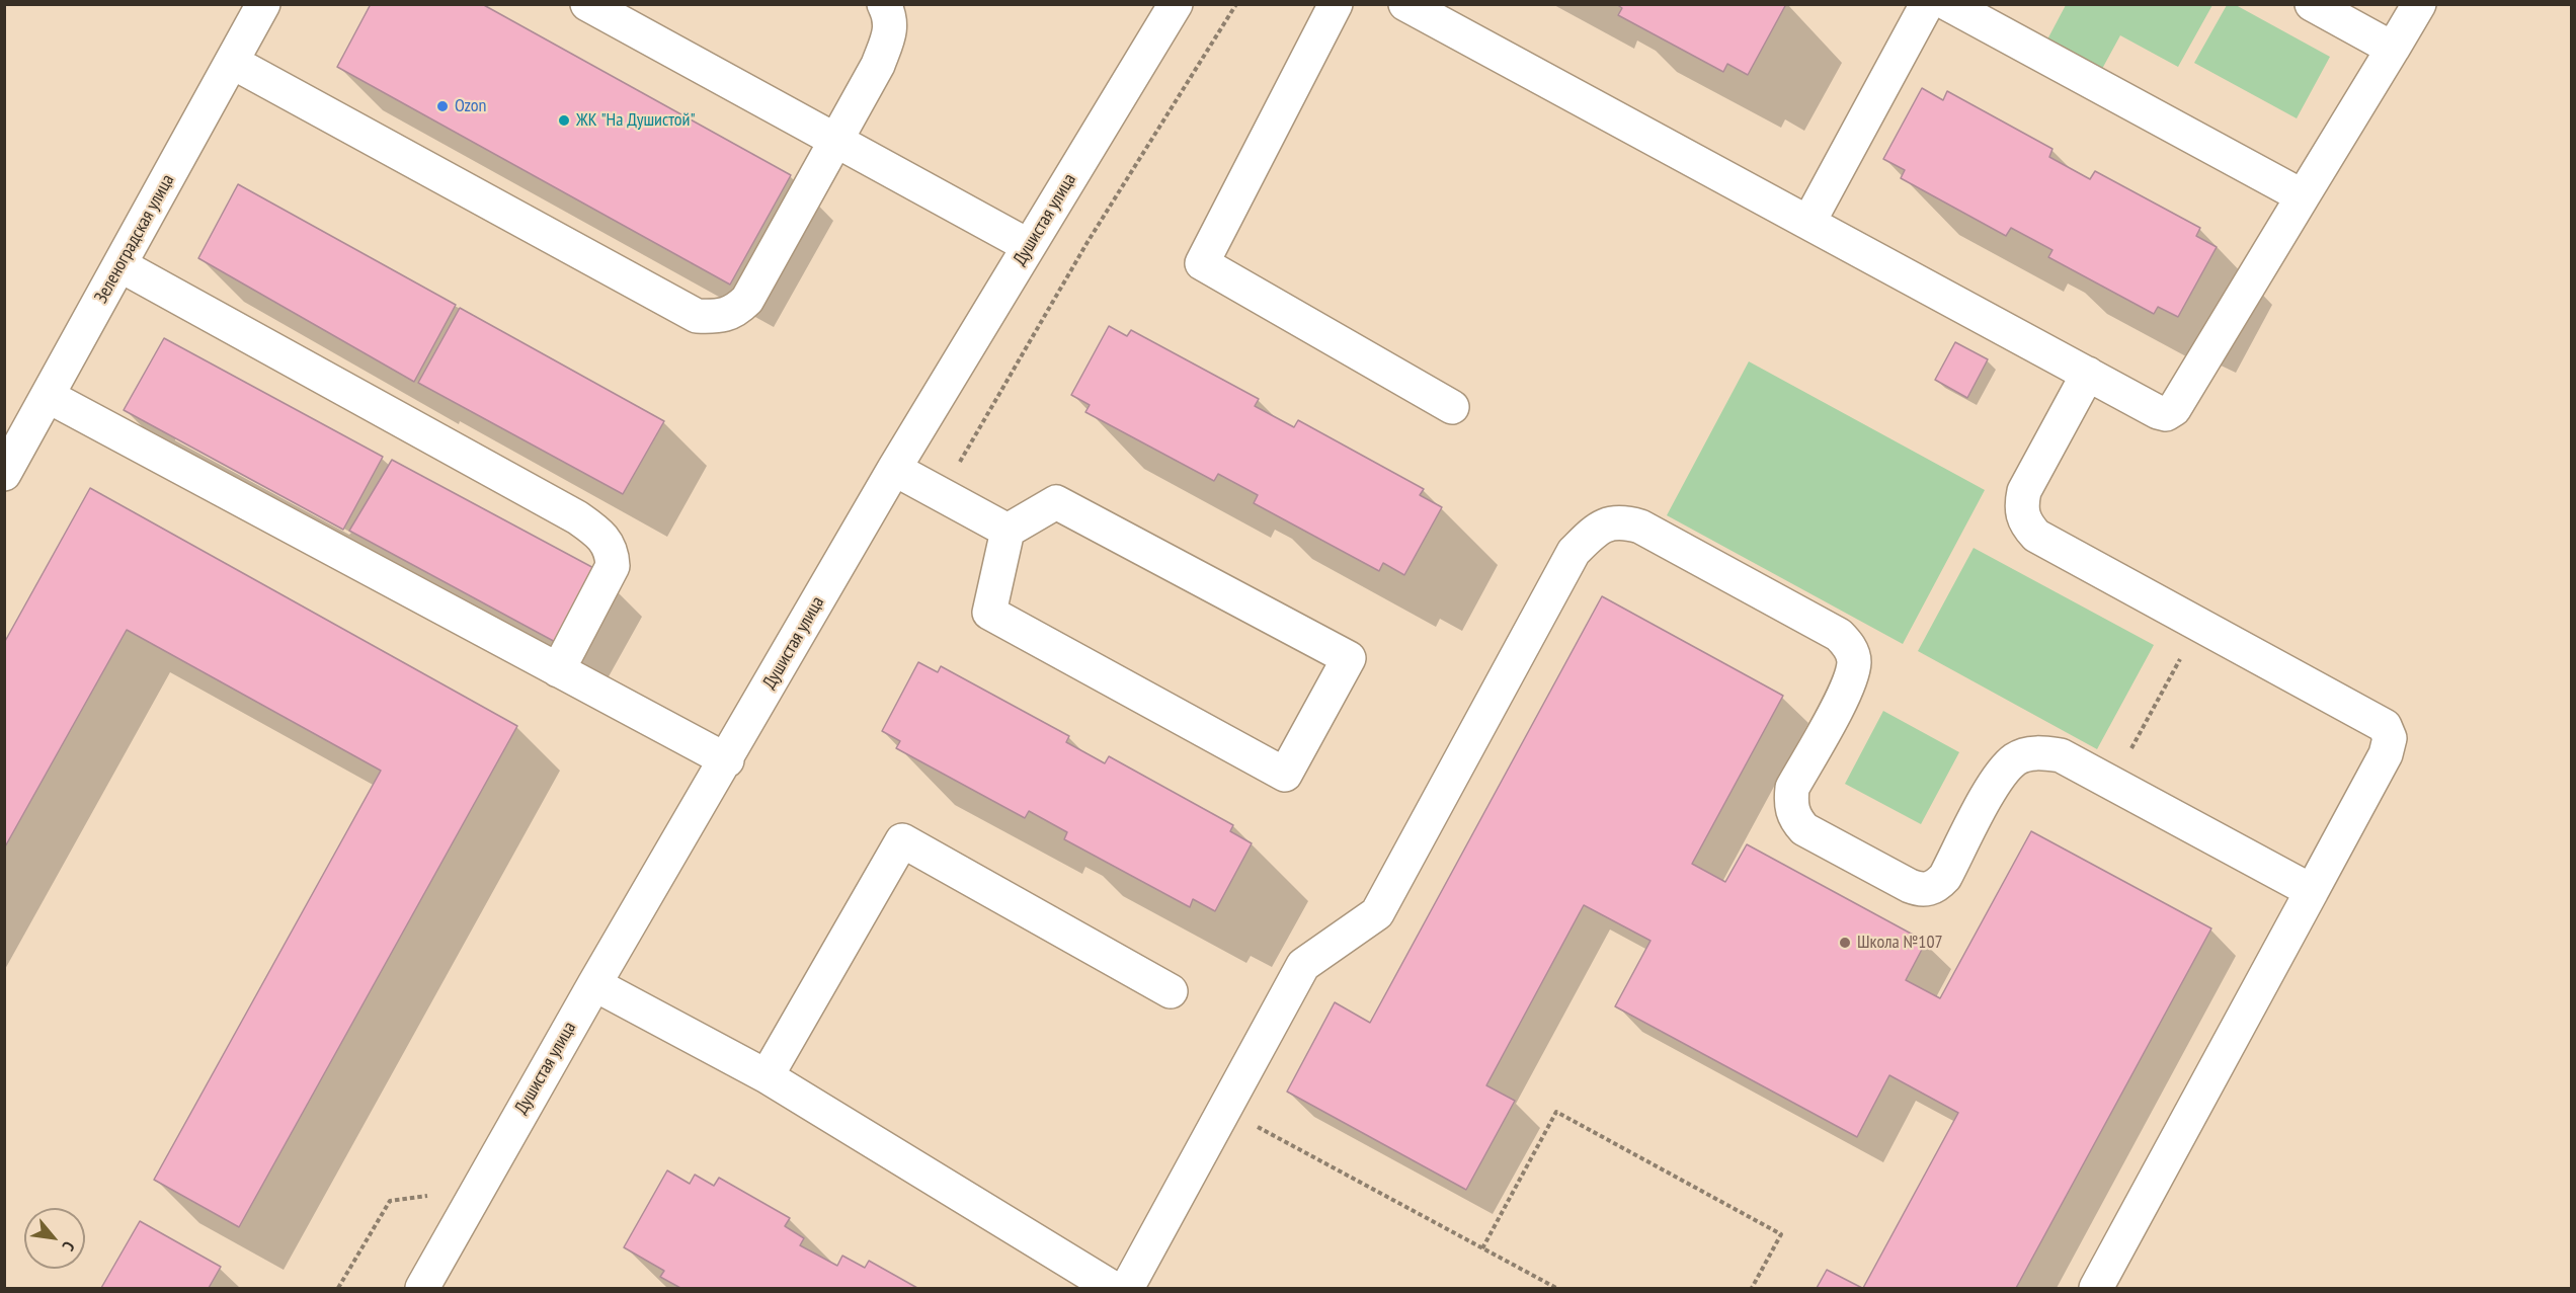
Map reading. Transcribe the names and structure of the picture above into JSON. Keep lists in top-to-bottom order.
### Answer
{
  "streets": {
    "street": ["Душистая улица", "Зеленоградская улица"]
  },
  "places": ["Ozon", "ЖК \"На Душистой\"", "Школа №107"],
  "north": "bottom right"
}
